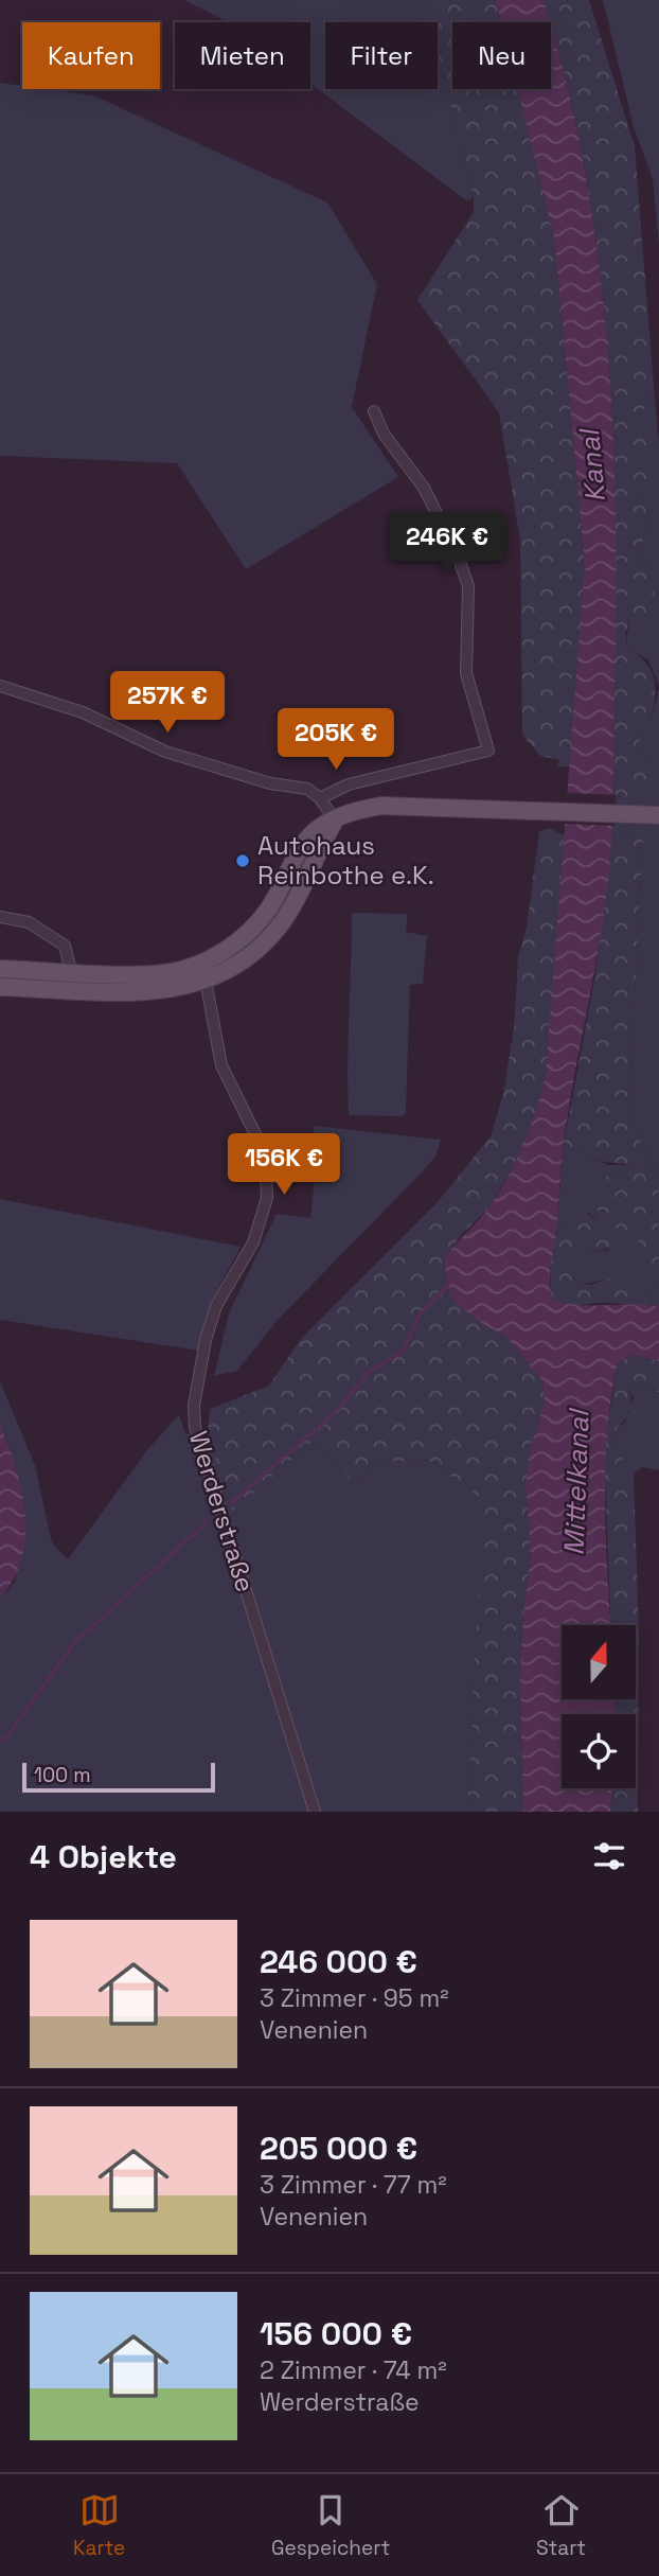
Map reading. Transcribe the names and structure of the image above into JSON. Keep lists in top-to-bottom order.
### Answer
{
  "streets": {
    "street": ["Werderstraße"]
  },
  "water": ["Kanal", "Mittelkanal"],
  "places": ["Autohaus Reinbothe e.K."],
  "scale_bar": "100 m",
  "north": "top",
  "page": {
    "chip": [
      "Kaufen",
      "Mieten",
      "Filter",
      "Neu"
    ],
    "price": [
      "246K €",
      "257K €",
      "205K €",
      "156K €"
    ],
    "scale": "100 m",
    "heading": "4 Objekte",
    "list": [
      {
        "name": "246 000 €",
        "note": "3 Zimmer · 95 m² · Venenien"
      },
      {
        "name": "205 000 €",
        "note": "3 Zimmer · 77 m² · Venenien"
      },
      {
        "name": "156 000 €",
        "note": "2 Zimmer · 74 m² · Werderstraße"
      }
    ],
    "tabs": ["Karte", "Gespeichert", "Start"]
  }
}
